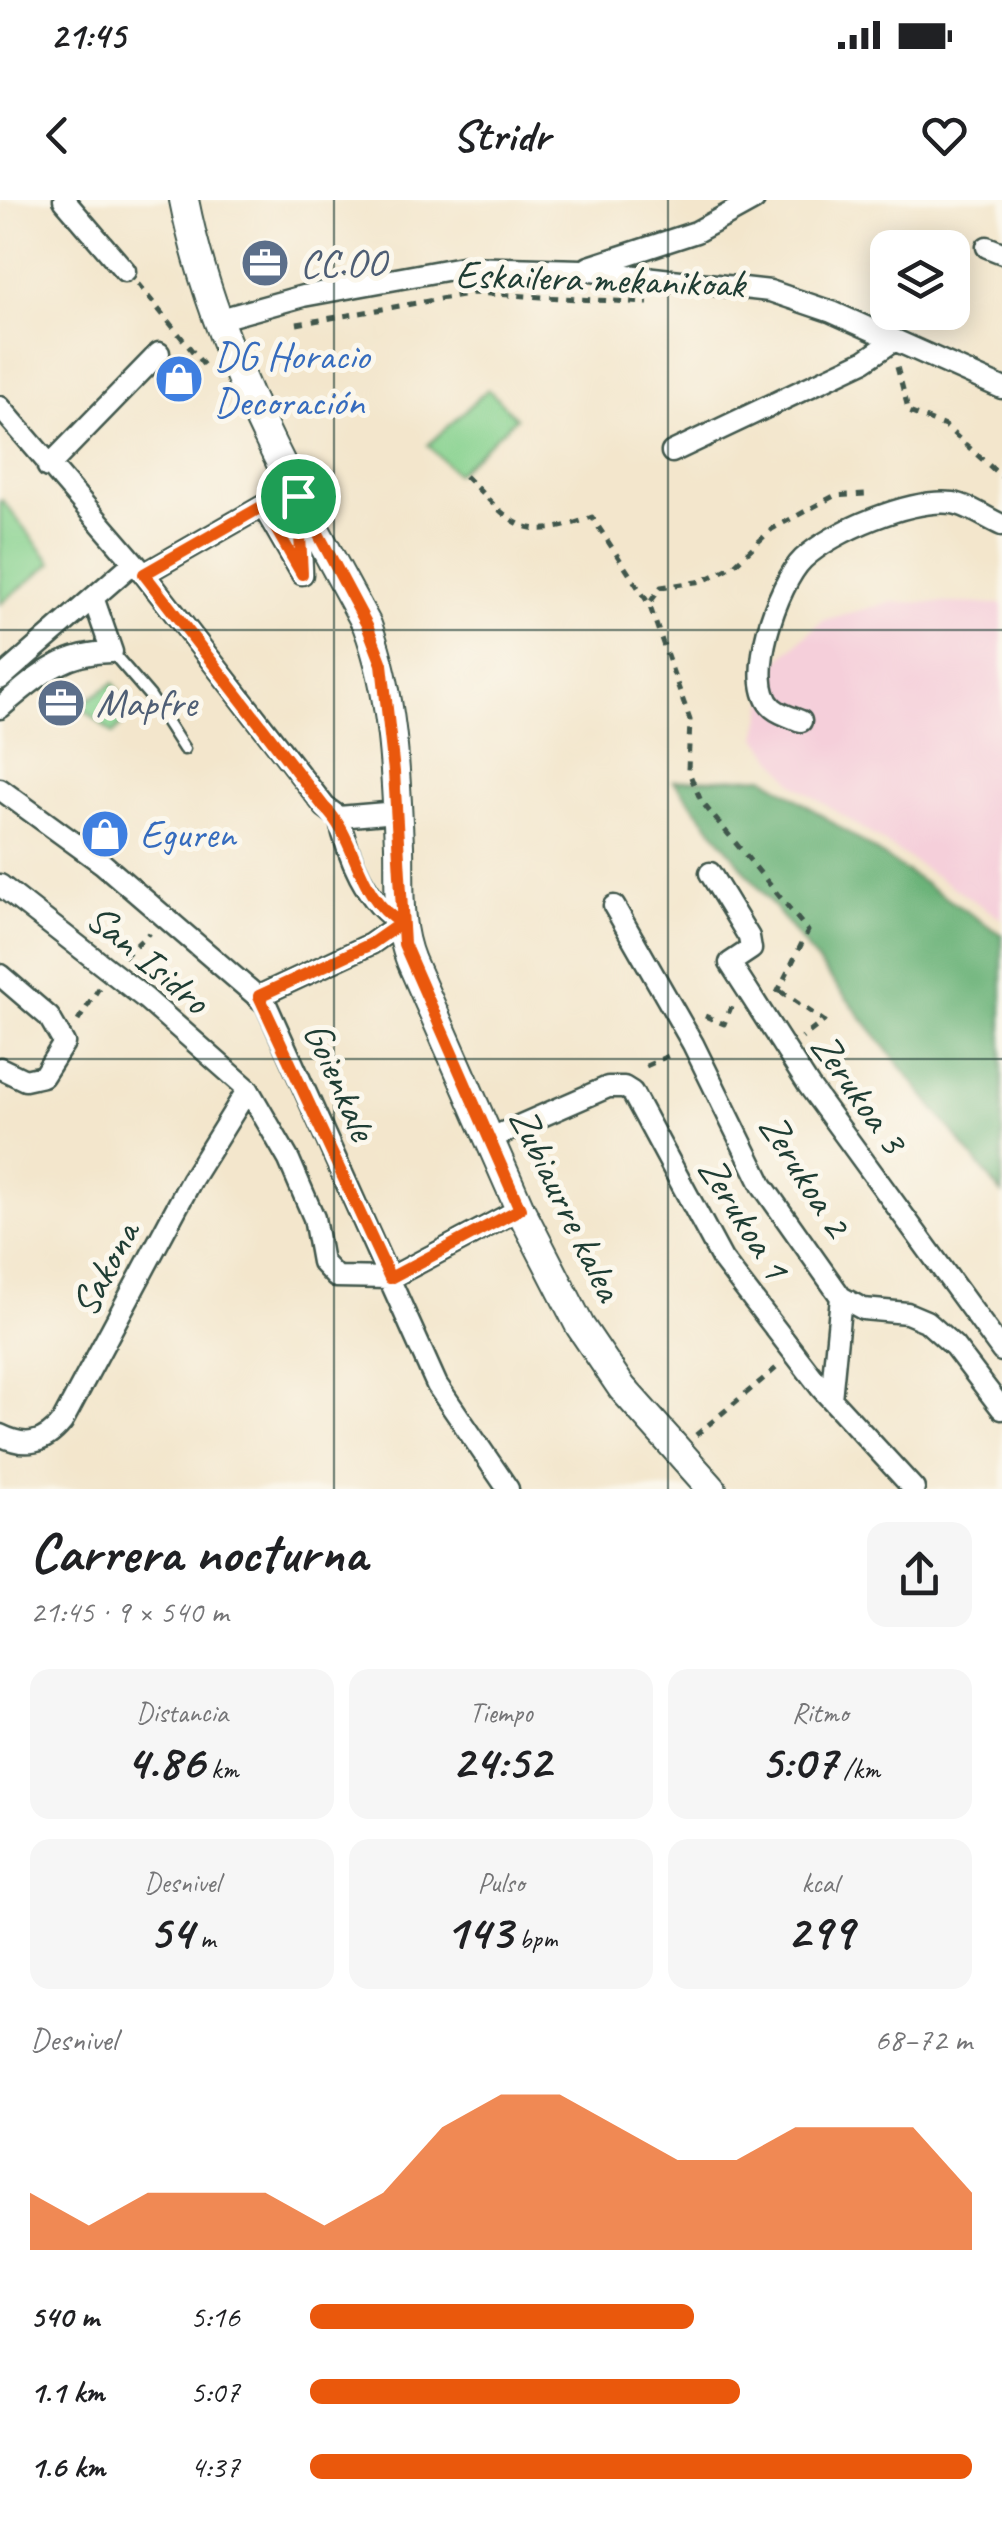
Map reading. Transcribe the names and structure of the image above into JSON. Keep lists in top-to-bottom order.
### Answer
{
  "streets": {
    "street": [
      "San Isidro",
      "Goienkale",
      "Zerukoa 3",
      "Zerukoa 2",
      "Zubiaurre kalea",
      "Zerukoa 1",
      "Sakona"
    ],
    "path": ["Eskailera mekanikoak"]
  },
  "crossings": [
    ["San Isidro", "Goienkale"],
    ["San Isidro", "Sakona"],
    ["Zubiaurre kalea", "Zerukoa 1"]
  ],
  "places": {
    "office": ["CC.OO", "Mapfre"],
    "shop": ["DG Horacio Decoración", "Eguren"]
  },
  "page": {
    "status": "21:45",
    "header": "Stridr",
    "heading": ["Carrera nocturna", "21:45 · 9 × 540 m"],
    "stats": [
      ["Distancia", "4.86 km"],
      ["Tiempo", "24:52"],
      ["Ritmo", "5:07 /km"],
      ["Desnivel", "54 m"],
      ["Pulso", "143 bpm"],
      ["kcal", "299"]
    ],
    "chart": ["Desnivel", "68–72 m"],
    "list": [
      {
        "name": "540 m",
        "note": "5:16"
      },
      {
        "name": "1.1 km",
        "note": "5:07"
      },
      {
        "name": "1.6 km",
        "note": "4:37"
      }
    ]
  }
}
